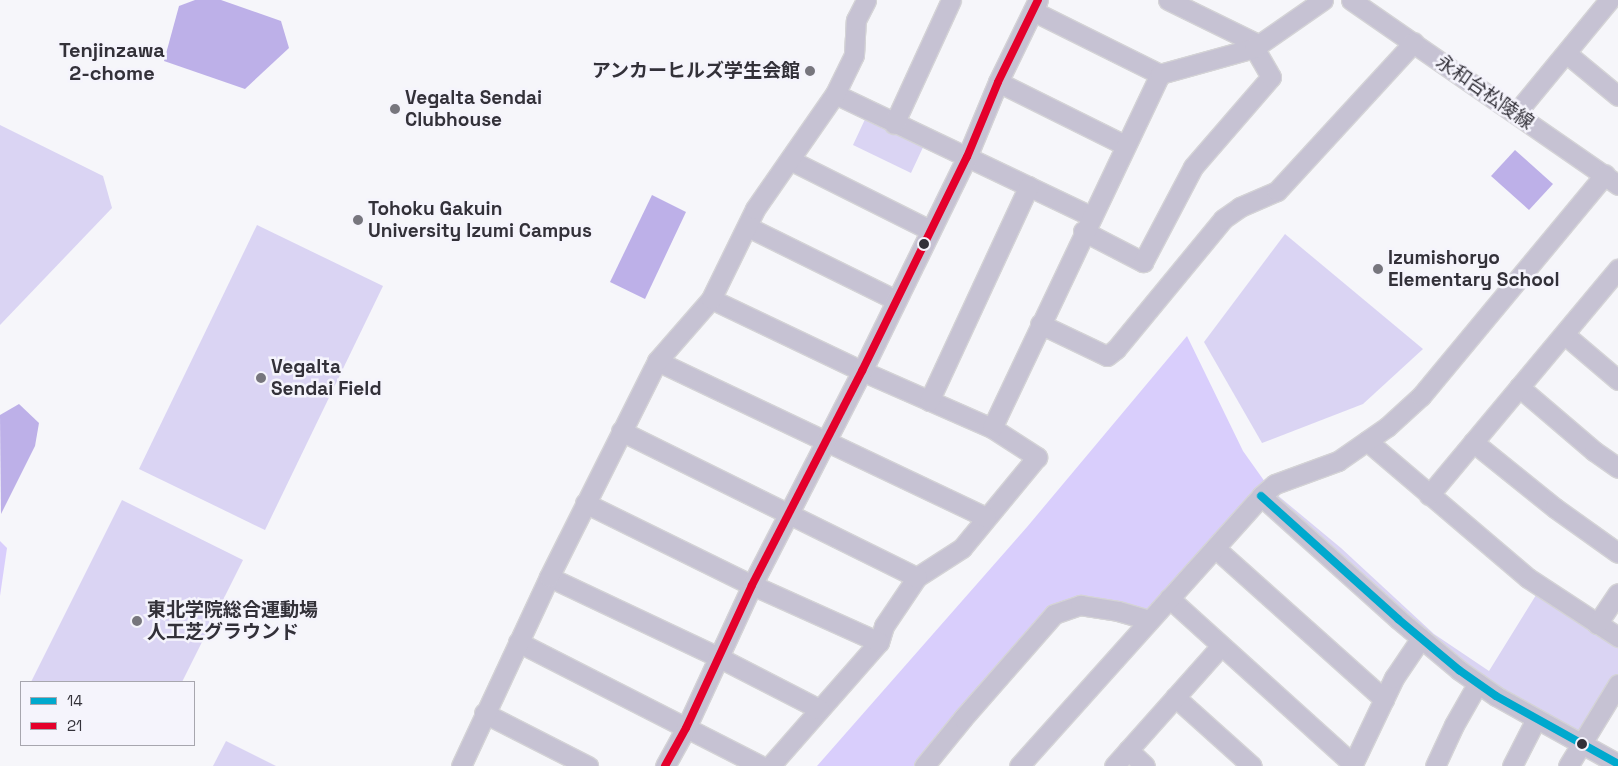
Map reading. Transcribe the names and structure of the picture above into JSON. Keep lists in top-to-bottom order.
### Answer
{
  "streets": {
    "street": ["永和台松陵線"]
  },
  "districts": ["Tenjinzawa 2-chome"],
  "places": [
    "アンカーヒルズ学生会館",
    "Vegalta Sendai Clubhouse",
    "Tohoku Gakuin University Izumi Campus",
    "Izumishoryo Elementary School",
    "Vegalta Sendai Field",
    "東北学院総合運動場 人工芝グラウンド"
  ],
  "lines": ["transit line 21", "transit line 14"],
  "legend": ["14", "21"]
}
